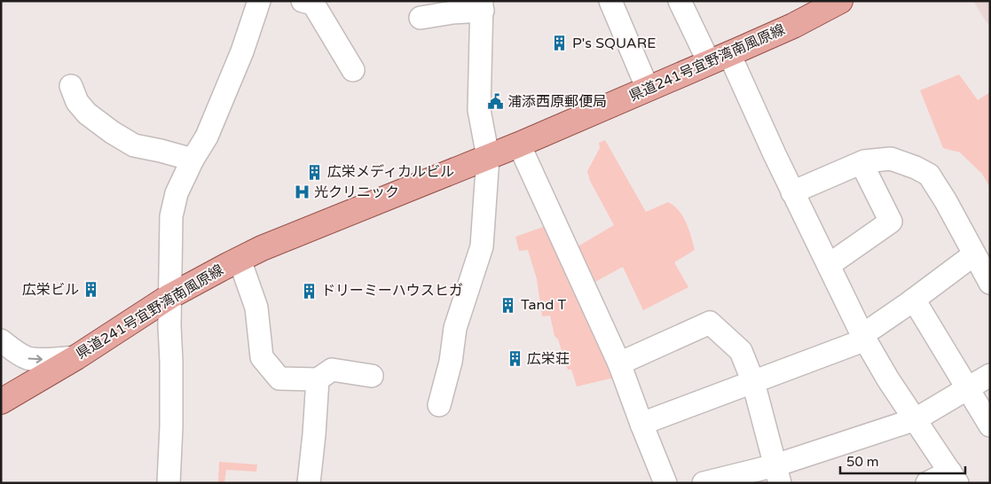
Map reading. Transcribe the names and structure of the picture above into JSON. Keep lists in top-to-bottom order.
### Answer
{
  "streets": {
    "main road": ["県道241号宜野湾南風原線"]
  },
  "places": {
    "building": [
      "P's SQUARE",
      "広栄メディカルビル",
      "広栄ビル",
      "ドリーミーハウスヒガ",
      "Tand T",
      "広栄荘"
    ],
    "public building": ["浦添西原郵便局"],
    "hospital": ["光クリニック"]
  },
  "scale_bar": "50 m"
}
